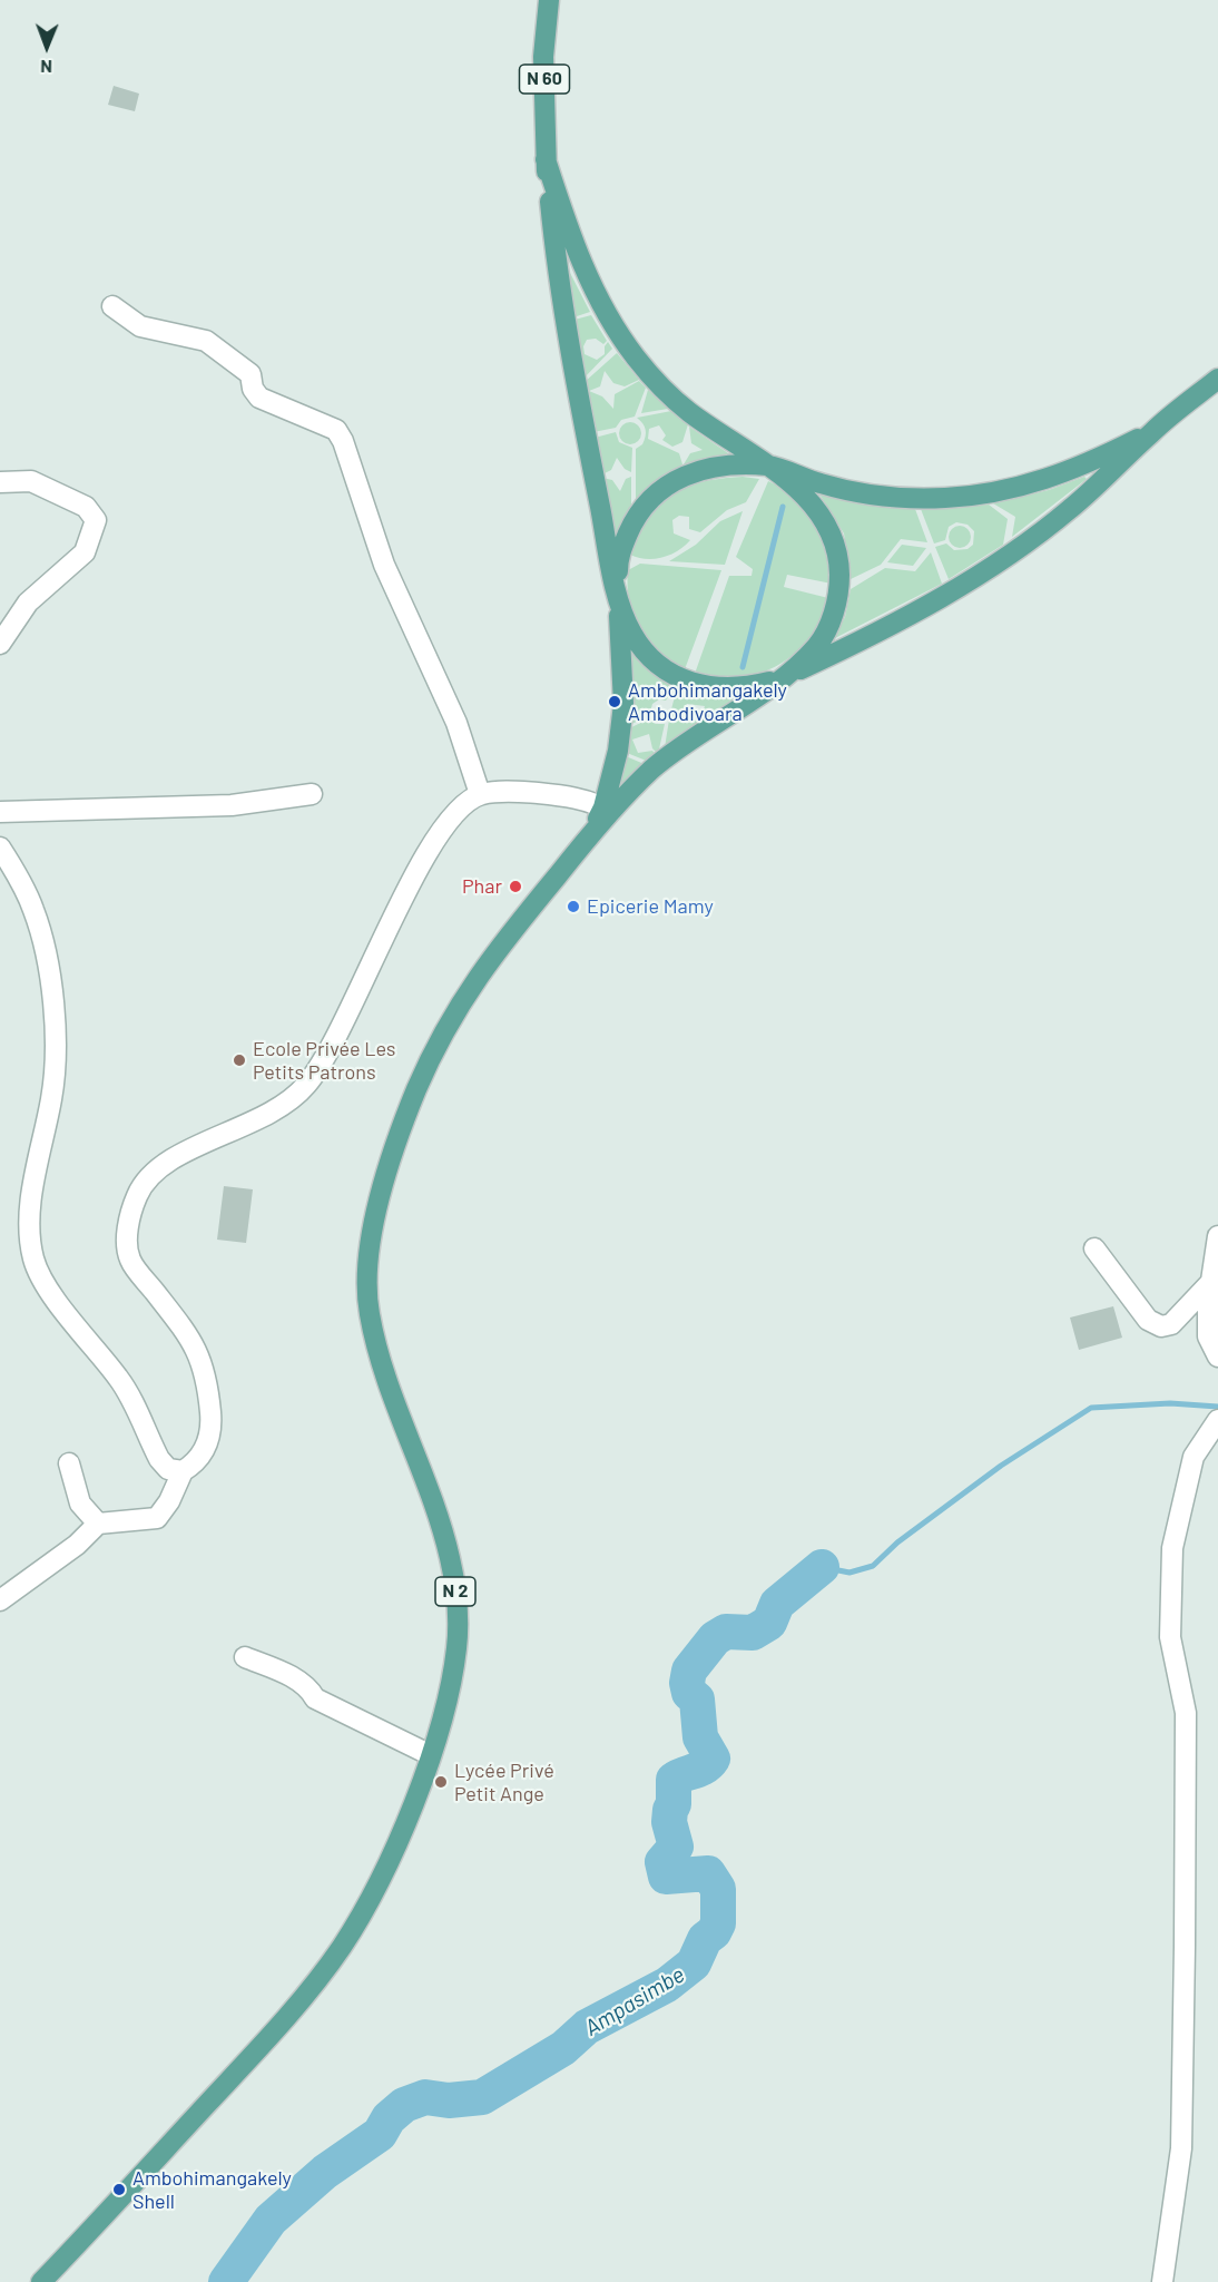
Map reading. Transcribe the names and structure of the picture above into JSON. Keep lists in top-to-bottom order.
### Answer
{
  "streets": {
    "main road": ["N 60", "N 2"]
  },
  "water": ["Ampasimbe"],
  "places": [
    "Ambohimangakely Ambodivoara",
    "Phar",
    "Epicerie Mamy",
    "Ecole Privée Les Petits Patrons",
    "Lycée Privé Petit Ange",
    "Ambohimangakely Shell"
  ],
  "north": "bottom"
}
